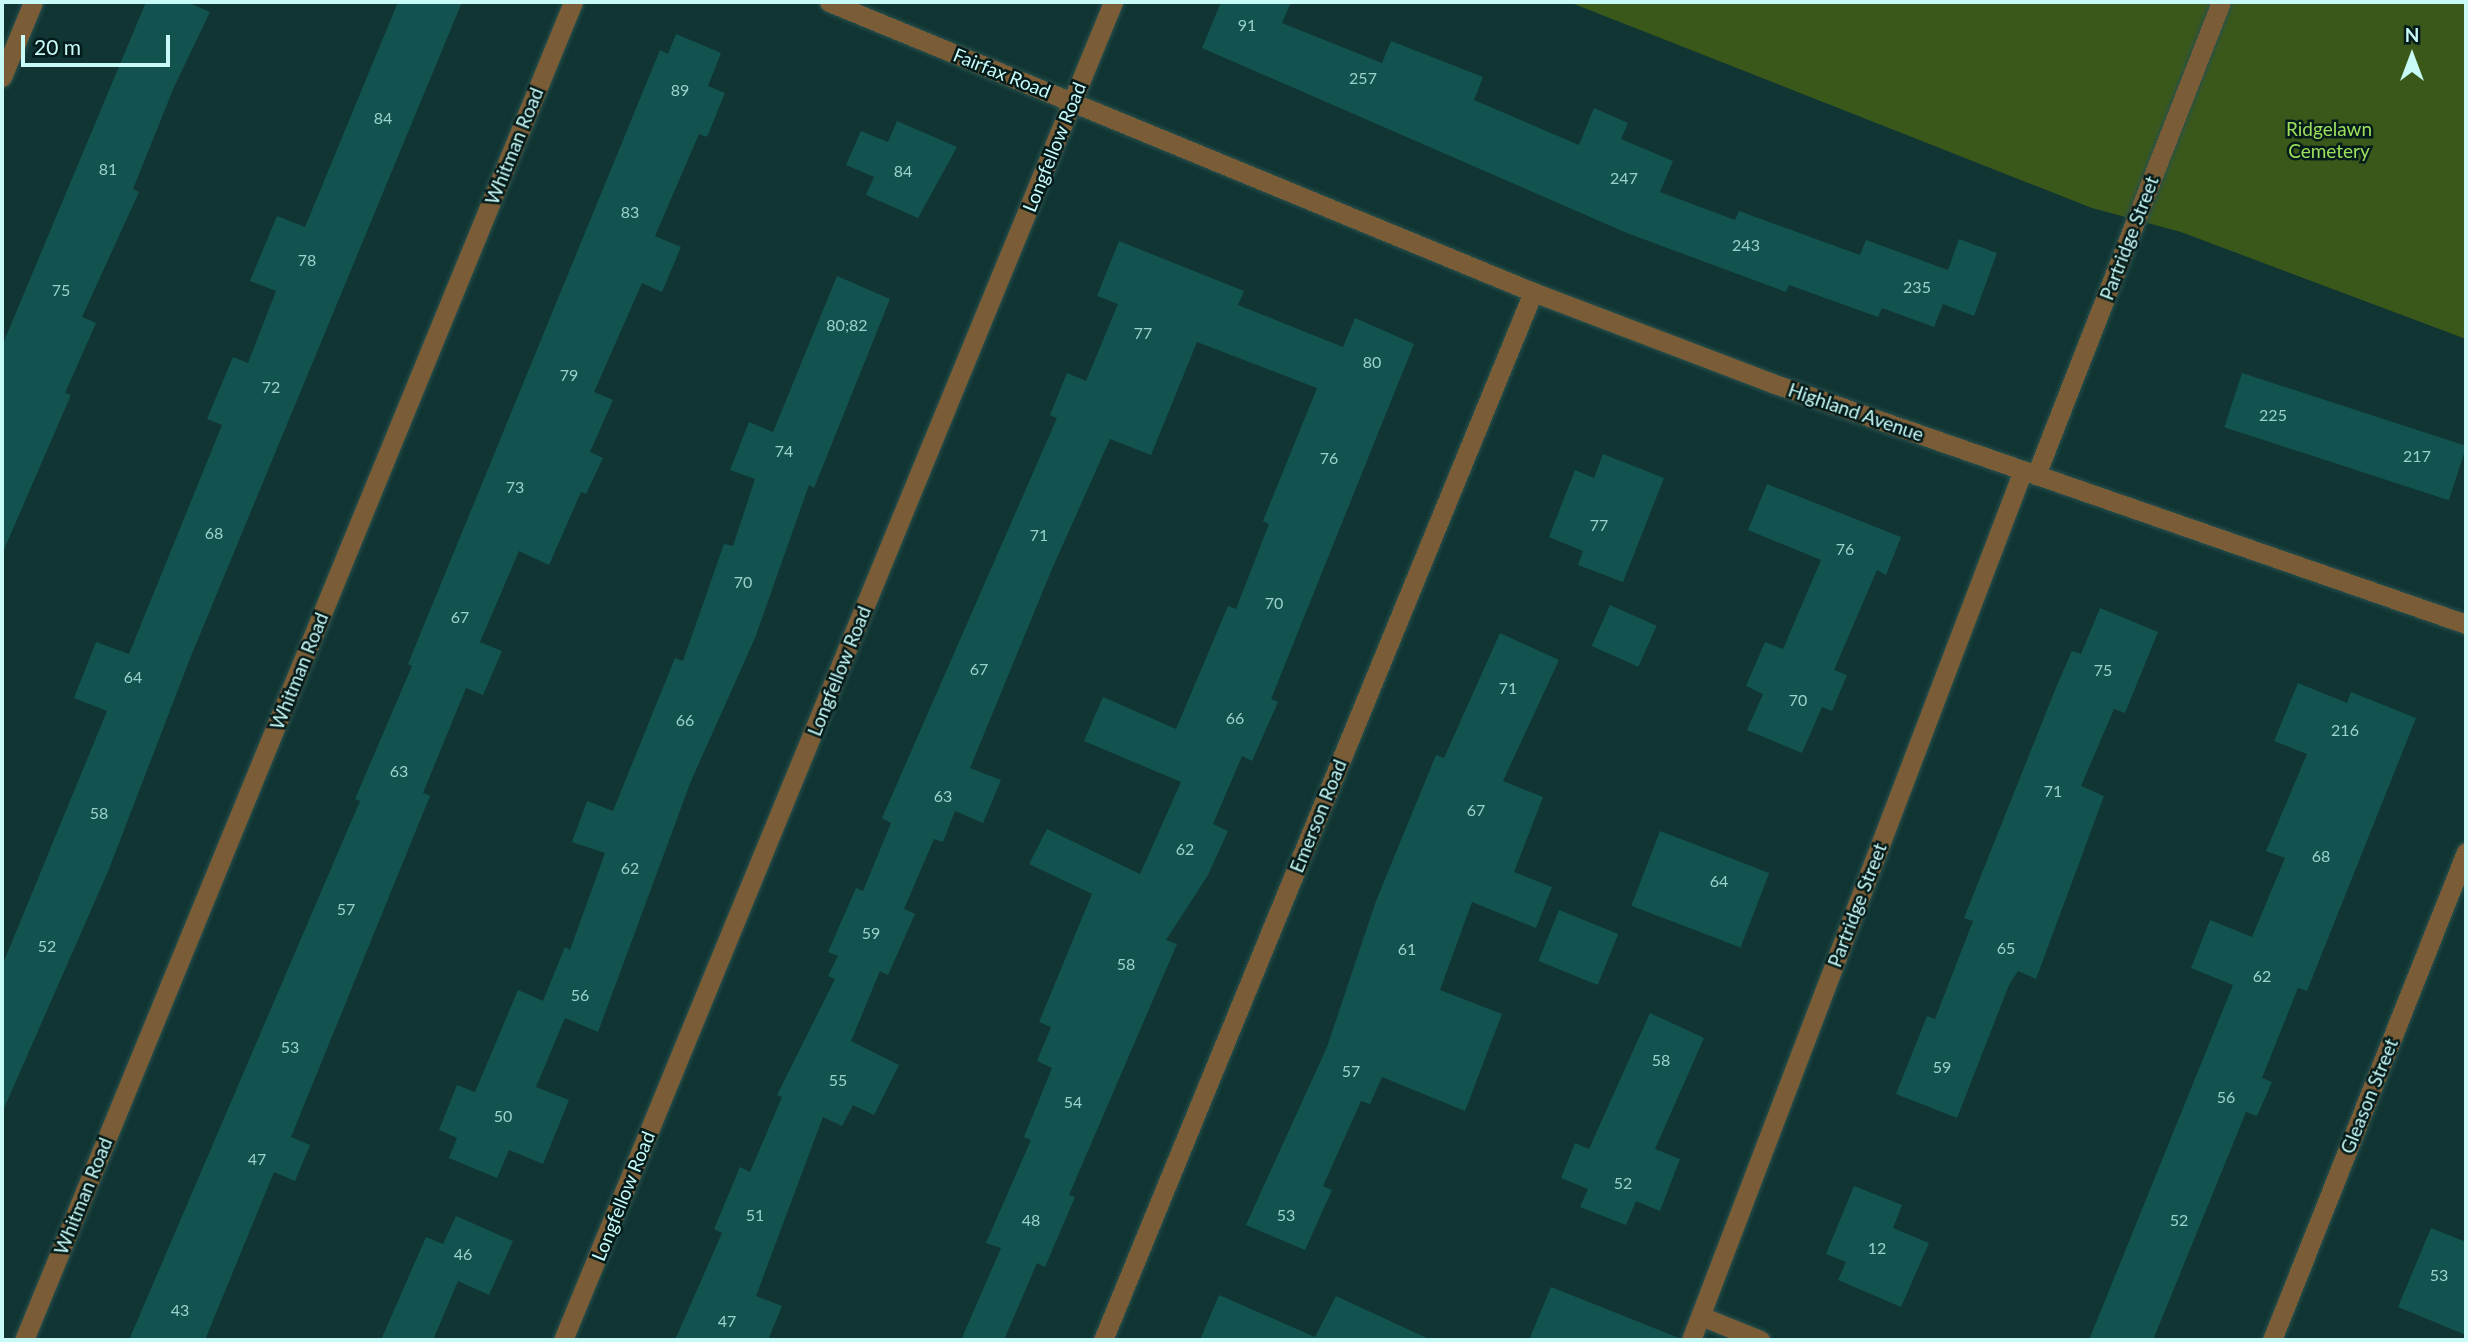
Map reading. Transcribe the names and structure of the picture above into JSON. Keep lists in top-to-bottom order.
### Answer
{
  "streets": {
    "street": [
      "Fairfax Road",
      "Whitman Road",
      "Longfellow Road",
      "Partridge Street",
      "Highland Avenue",
      "Emerson Road",
      "Gleason Street"
    ]
  },
  "crossings": [
    ["Fairfax Road", "Longfellow Road"],
    ["Fairfax Road", "Highland Avenue"],
    ["Partridge Street", "Highland Avenue"],
    ["Highland Avenue", "Emerson Road"]
  ],
  "parks": ["Ridgelawn Cemetery"],
  "house_numbers": [
    "91",
    "257",
    "89",
    "84",
    "81",
    "84",
    "247",
    "83",
    "243",
    "78",
    "235",
    "75",
    "80;82",
    "77",
    "80",
    "79",
    "72",
    "225",
    "74",
    "217",
    "76",
    "73",
    "77",
    "68",
    "71",
    "76",
    "70",
    "70",
    "67",
    "67",
    "75",
    "64",
    "71",
    "70",
    "66",
    "66",
    "216",
    "63",
    "71",
    "63",
    "67",
    "58",
    "62",
    "68",
    "62",
    "64",
    "57",
    "59",
    "52",
    "65",
    "61",
    "58",
    "62",
    "56",
    "53",
    "58",
    "59",
    "57",
    "55",
    "56",
    "54",
    "50",
    "47",
    "52",
    "51",
    "53",
    "48",
    "52",
    "12",
    "46",
    "53",
    "43",
    "47"
  ],
  "scale_bar": "20 m",
  "north": "top"
}
